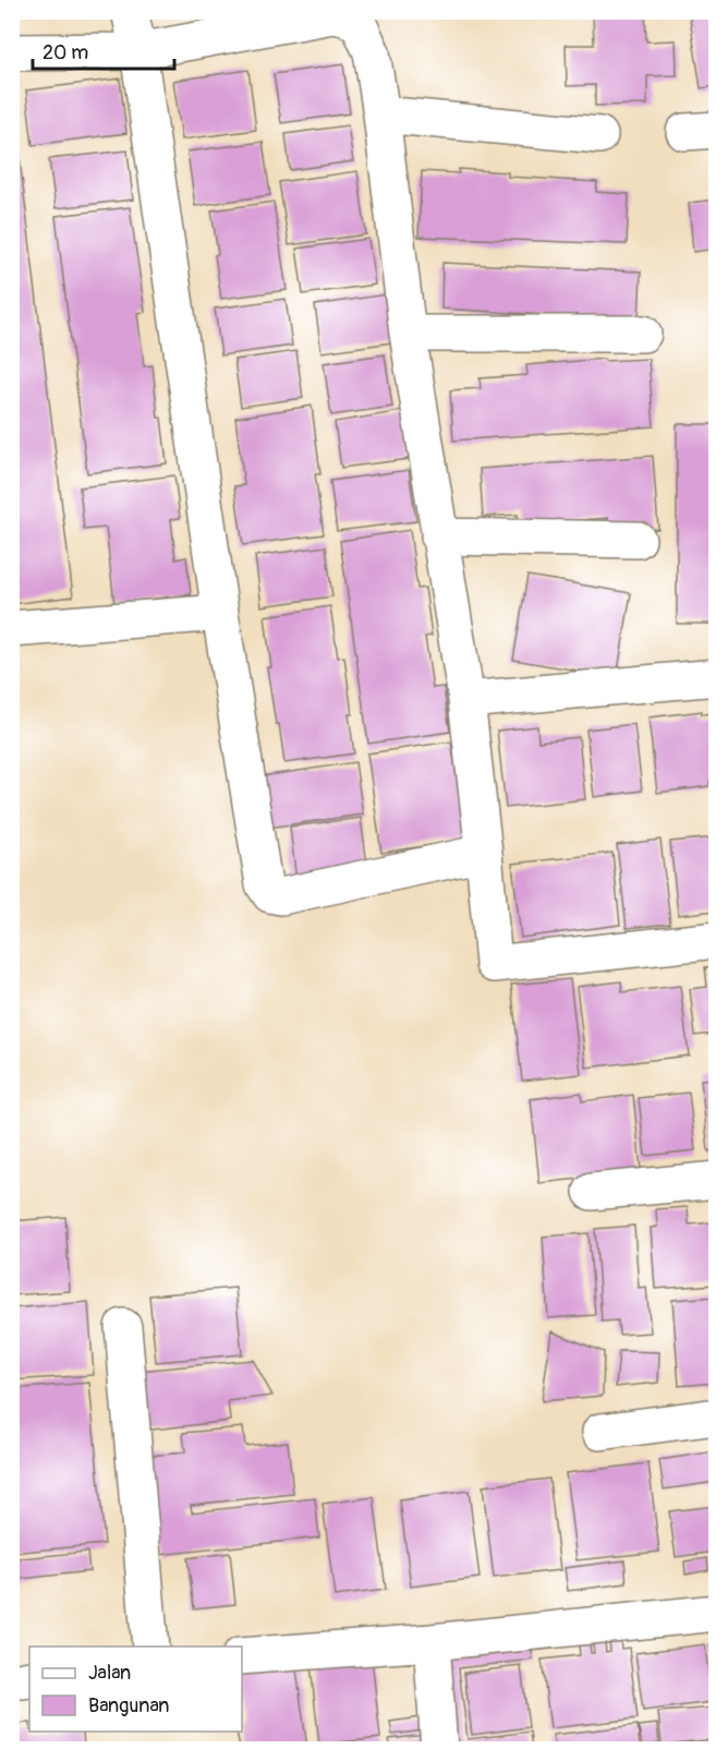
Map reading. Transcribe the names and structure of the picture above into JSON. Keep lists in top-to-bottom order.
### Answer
{
  "legend": ["Jalan", "Bangunan"],
  "scale_bar": "20 m"
}
